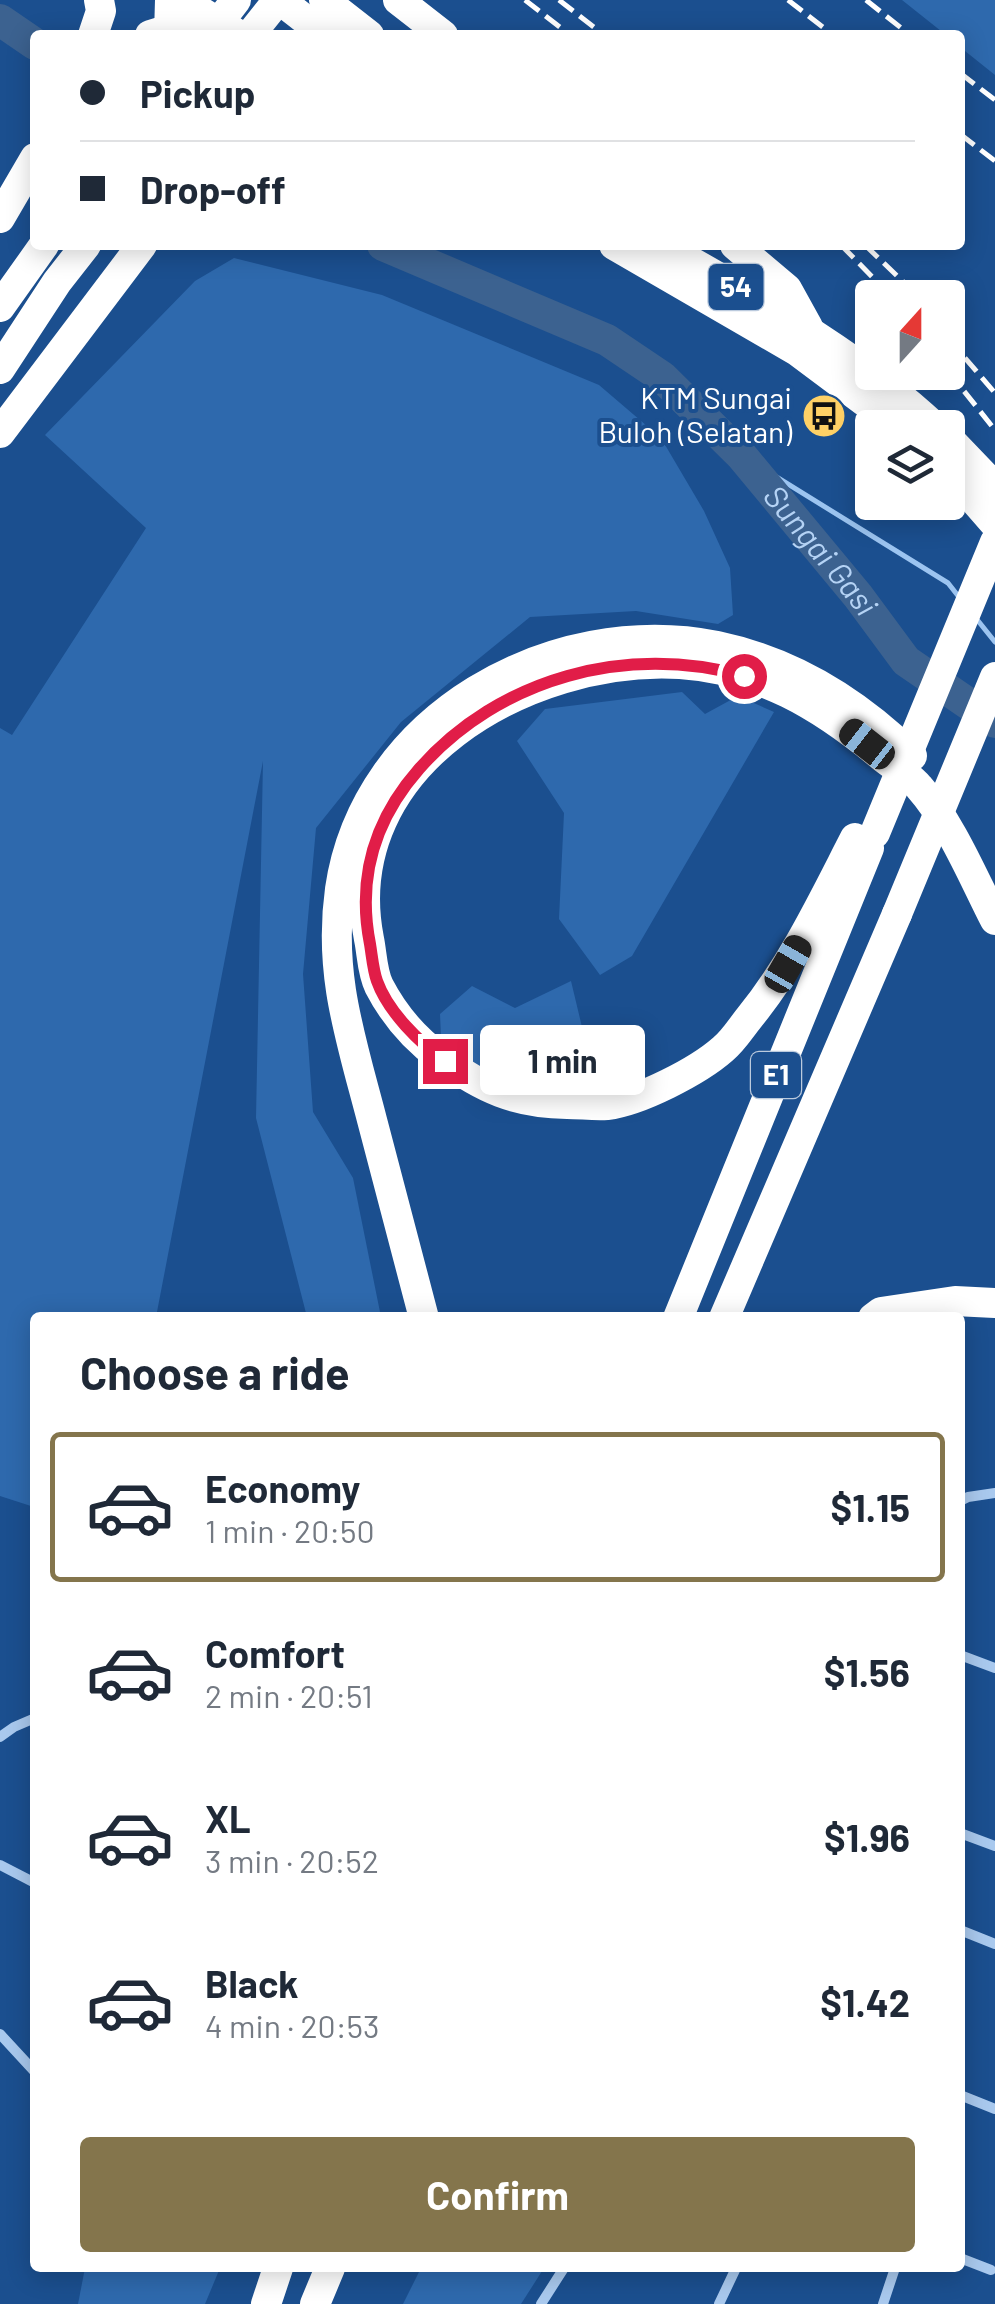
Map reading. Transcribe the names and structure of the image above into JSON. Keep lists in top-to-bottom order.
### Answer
{
  "streets": {
    "highway": ["54", "E1"]
  },
  "water": ["Sungai Gasi"],
  "places": {
    "bus stop": ["KTM Sungai Buloh (Selatan)"]
  },
  "north": "top",
  "page": {
    "banner": ["Pickup", "Drop-off"],
    "bubble": "1 min",
    "heading": "Choose a ride",
    "list": [
      {
        "name": "Economy",
        "note": "1 min · 20:50",
        "value": "$1.15"
      },
      {
        "name": "Comfort",
        "note": "2 min · 20:51",
        "value": "$1.56"
      },
      {
        "name": "XL",
        "note": "3 min · 20:52",
        "value": "$1.96"
      },
      {
        "name": "Black",
        "note": "4 min · 20:53",
        "value": "$1.42"
      }
    ],
    "buttons": "Confirm"
  }
}
